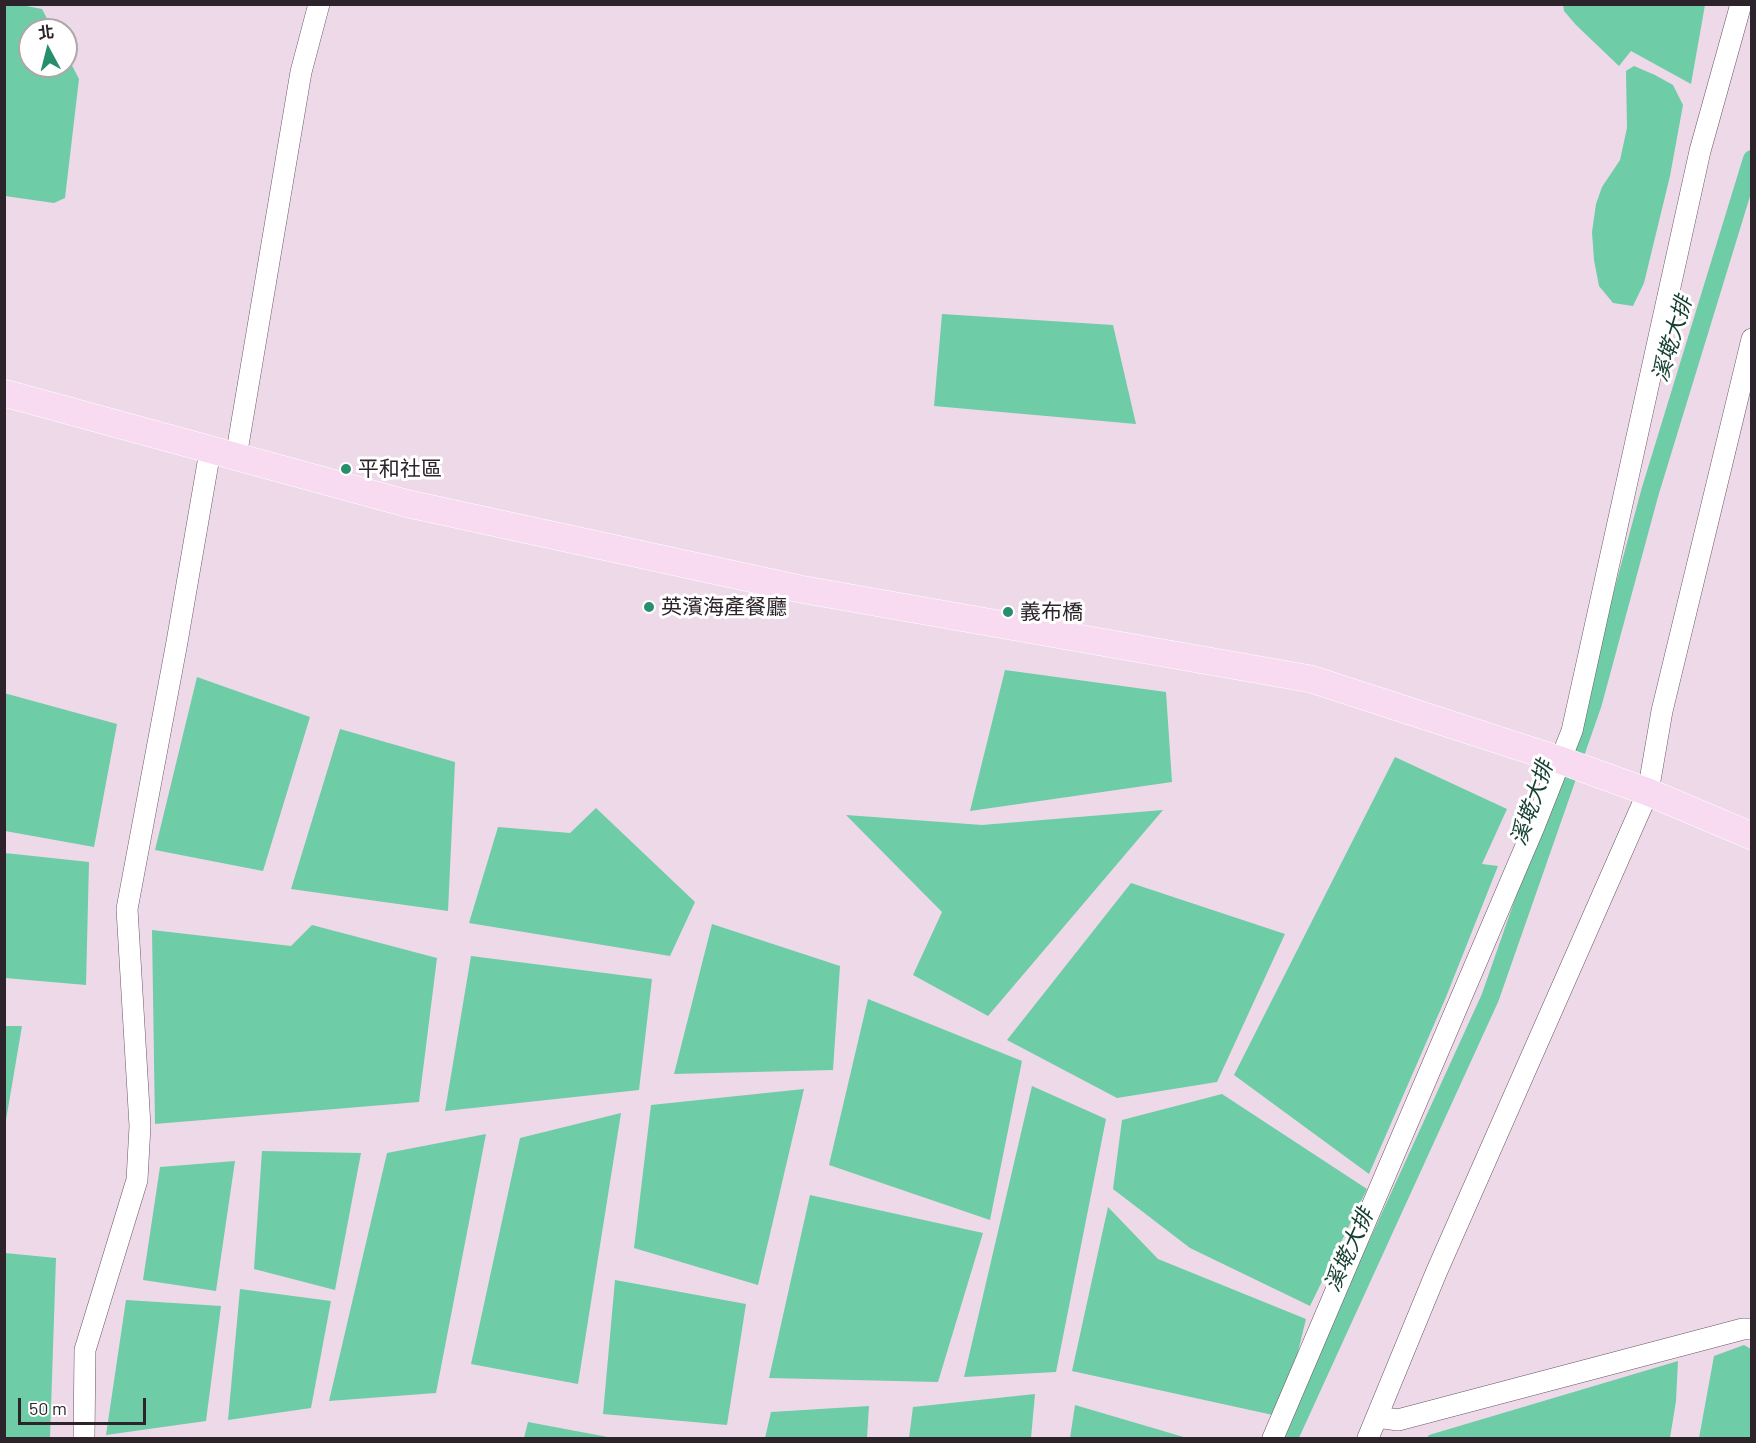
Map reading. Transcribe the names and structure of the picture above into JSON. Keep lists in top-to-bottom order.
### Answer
{
  "water": ["溪墘大排"],
  "places": ["平和社區", "英濱海產餐廳", "義布橋"],
  "scale_bar": "50 m",
  "north": "top"
}
